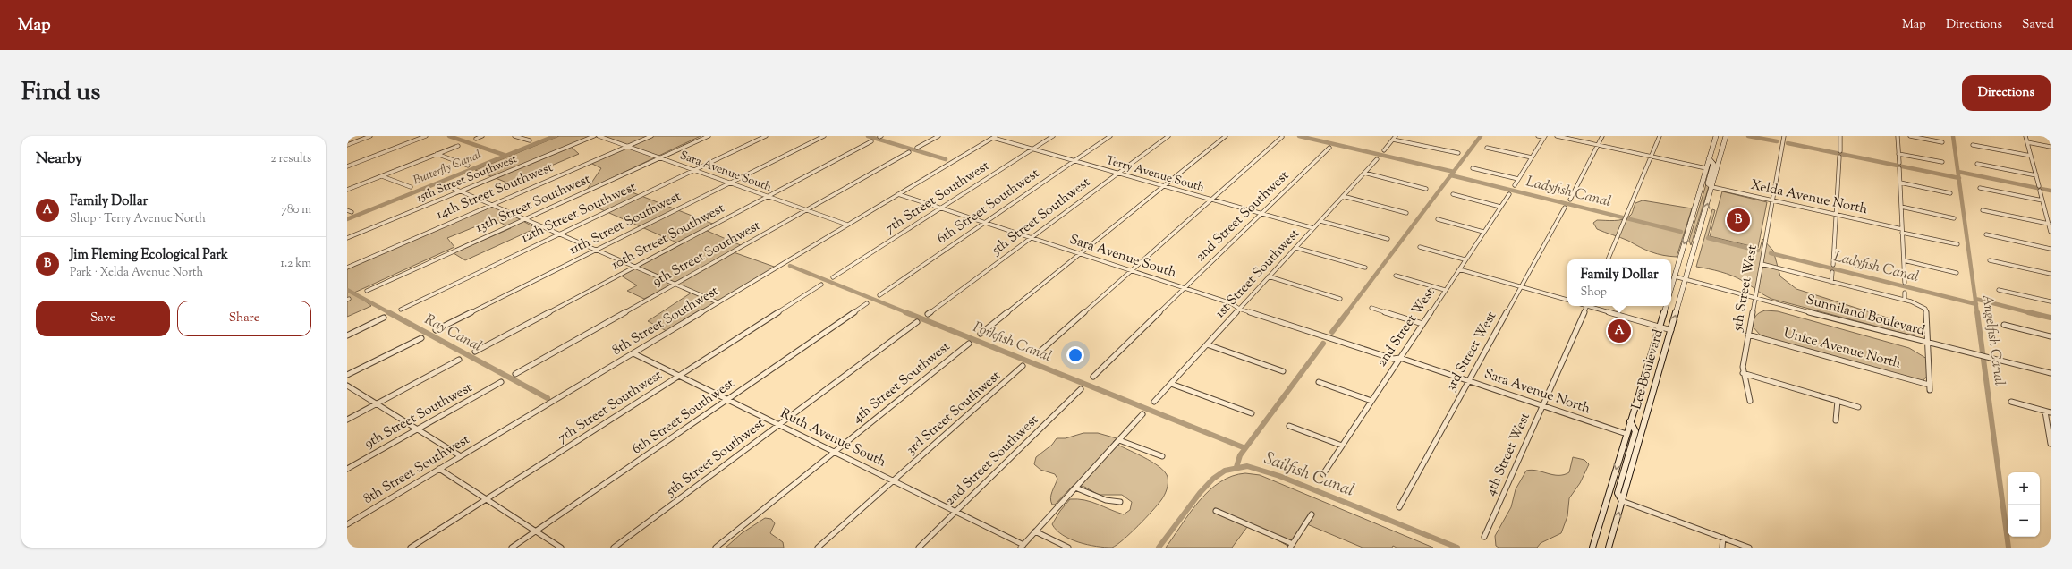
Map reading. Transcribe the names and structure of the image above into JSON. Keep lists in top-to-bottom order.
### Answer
{
  "streets": {
    "main road": ["Lee Boulevard"],
    "street": [
      "Sara Avenue South",
      "Terry Avenue South",
      "15th Street Southwest",
      "14th Street Southwest",
      "7th Street Southwest",
      "Xelda Avenue North",
      "13th Street Southwest",
      "6th Street Southwest",
      "12th Street Southwest",
      "5th Street Southwest",
      "2nd Street Southwest",
      "11th Street Southwest",
      "10th Street Southwest",
      "9th Street Southwest",
      "1st Street Southwest",
      "5th Street West",
      "Sunniland Boulevard",
      "8th Street Southwest",
      "2nd Street West",
      "Unice Avenue North",
      "3rd Street West",
      "4th Street Southwest",
      "Sara Avenue North",
      "3rd Street Southwest",
      "Ruth Avenue South",
      "4th Street West"
    ]
  },
  "crossings": [
    ["Sara Avenue South", "14th Street Southwest"],
    ["Sara Avenue South", "7th Street Southwest"],
    ["Sara Avenue South", "13th Street Southwest"],
    ["Sara Avenue South", "6th Street Southwest"],
    ["Sara Avenue South", "12th Street Southwest"],
    ["Sara Avenue South", "5th Street Southwest"],
    ["Sara Avenue South", "2nd Street Southwest"],
    ["Sara Avenue South", "11th Street Southwest"],
    ["Sara Avenue South", "10th Street Southwest"],
    ["Sara Avenue South", "9th Street Southwest"],
    ["Sara Avenue South", "1st Street Southwest"],
    ["Sara Avenue South", "8th Street Southwest"],
    ["Sara Avenue South", "Sara Avenue North"],
    ["Terry Avenue South", "7th Street Southwest"],
    ["Terry Avenue South", "6th Street Southwest"],
    ["Terry Avenue South", "5th Street Southwest"],
    ["Terry Avenue South", "2nd Street Southwest"],
    ["Terry Avenue South", "1st Street Southwest"],
    ["Terry Avenue South", "8th Street Southwest"],
    ["7th Street Southwest", "Ruth Avenue South"],
    ["Xelda Avenue North", "5th Street West"],
    ["Xelda Avenue North", "Lee Boulevard"],
    ["6th Street Southwest", "Ruth Avenue South"],
    ["5th Street Southwest", "Ruth Avenue South"],
    ["2nd Street Southwest", "Ruth Avenue South"],
    ["5th Street West", "Sunniland Boulevard"],
    ["5th Street West", "Unice Avenue North"],
    ["Sunniland Boulevard", "Lee Boulevard"],
    ["8th Street Southwest", "Ruth Avenue South"],
    ["2nd Street West", "Sara Avenue North"],
    ["3rd Street West", "Sara Avenue North"],
    ["Lee Boulevard", "Sara Avenue North"],
    ["4th Street Southwest", "Ruth Avenue South"],
    ["Sara Avenue North", "4th Street West"],
    ["3rd Street Southwest", "Ruth Avenue South"]
  ],
  "water": [
    "Butterfly Canal",
    "Ladyfish Canal",
    "Ray Canal",
    "Angelfish Canal",
    "Porkfish Canal",
    "Sailfish Canal"
  ],
  "page": {
    "header": "Map",
    "nav": ["Map", "Directions", "Saved"],
    "title": "Find us",
    "buttons": [
      "Directions",
      ["Save", "Share"]
    ],
    "heading": ["Nearby", "2 results"],
    "list": [
      {
        "mark": "A",
        "name": "Family Dollar",
        "note": "Shop · Terry Avenue North",
        "value": "780 m"
      },
      {
        "mark": "B",
        "name": "Jim Fleming Ecological Park",
        "note": "Park · Xelda Avenue North",
        "value": "1.2 km"
      }
    ],
    "pins": ["B", "A"],
    "popup": ["Family Dollar", "Shop"],
    "map_buttons": ["+", "−"]
  }
}
